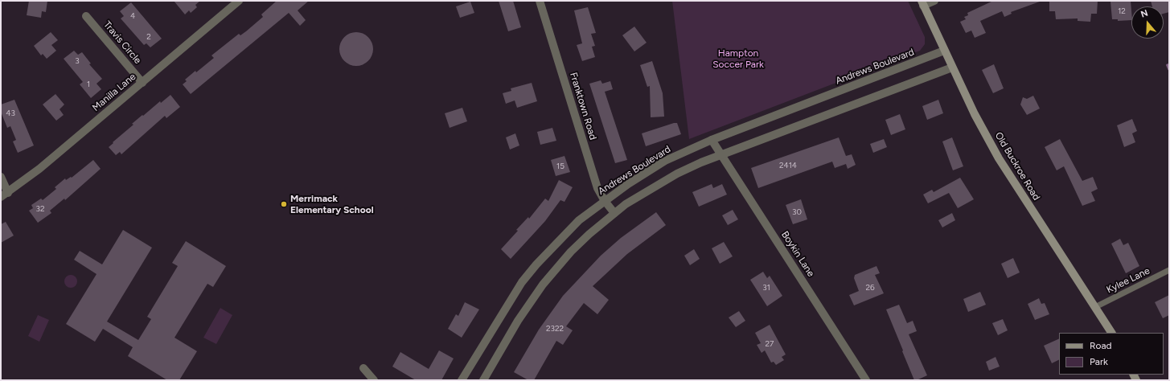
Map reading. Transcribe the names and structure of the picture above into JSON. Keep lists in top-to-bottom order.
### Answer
{
  "streets": {
    "main road": ["Old Buckroe Road"],
    "street": [
      "Travis Circle",
      "Andrews Boulevard",
      "Manilla Lane",
      "Franktown Road",
      "Boykin Lane"
    ],
    "lane": ["Kylee Lane"]
  },
  "crossings": [
    ["Travis Circle", "Manilla Lane"],
    ["Andrews Boulevard", "Franktown Road"],
    ["Andrews Boulevard", "Old Buckroe Road"],
    ["Andrews Boulevard", "Boykin Lane"],
    ["Old Buckroe Road", "Kylee Lane"]
  ],
  "parks": ["Hampton Soccer Park"],
  "places": ["Merrimack Elementary School"],
  "house_numbers": [
    "12",
    "4",
    "2",
    "3",
    "1",
    "43",
    "2414",
    "15",
    "32",
    "30",
    "31",
    "26",
    "2322",
    "27"
  ],
  "legend": ["Road", "Park"],
  "north": "top"
}
